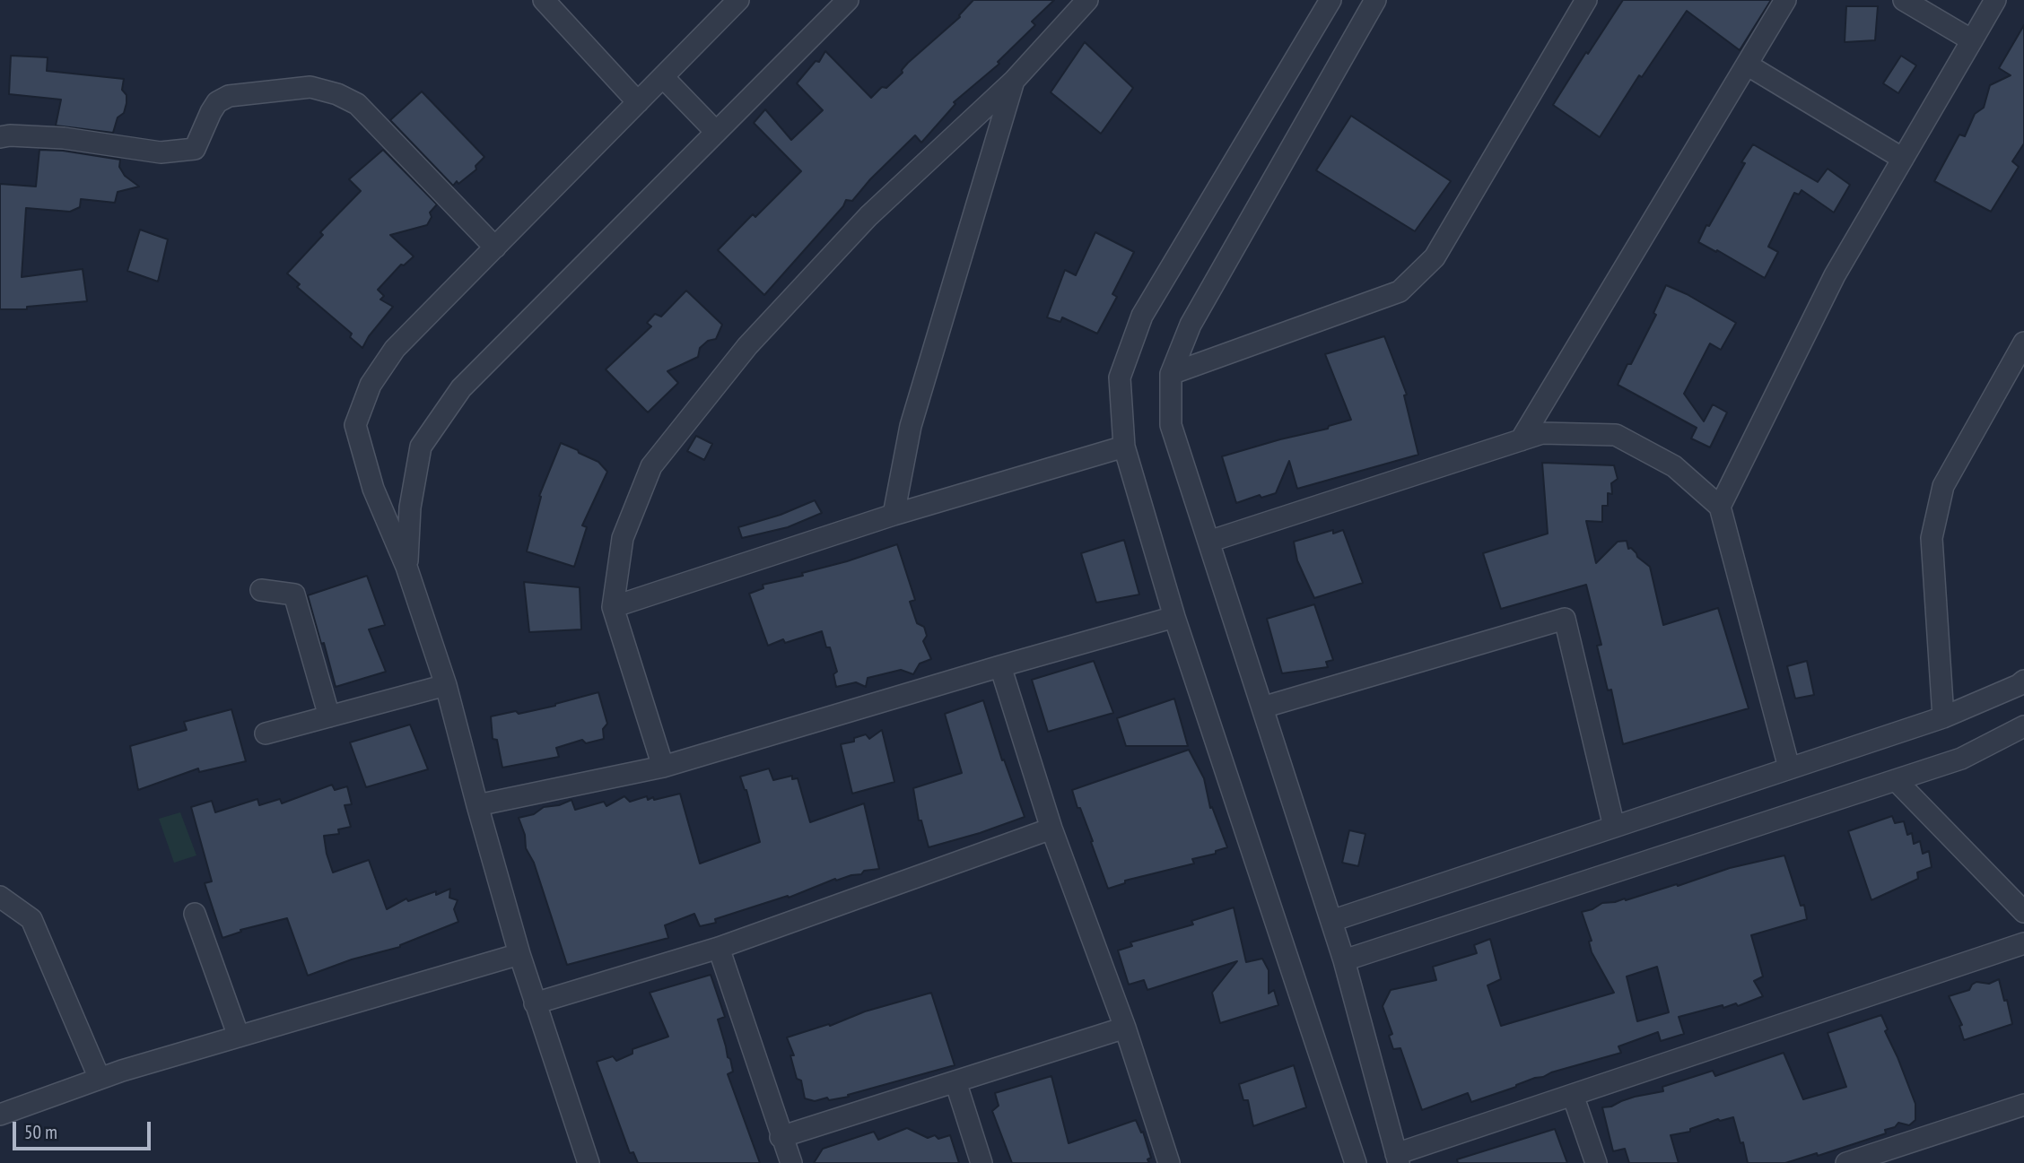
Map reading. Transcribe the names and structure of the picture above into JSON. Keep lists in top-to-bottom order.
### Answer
{
  "scale_bar": "50 m"
}
